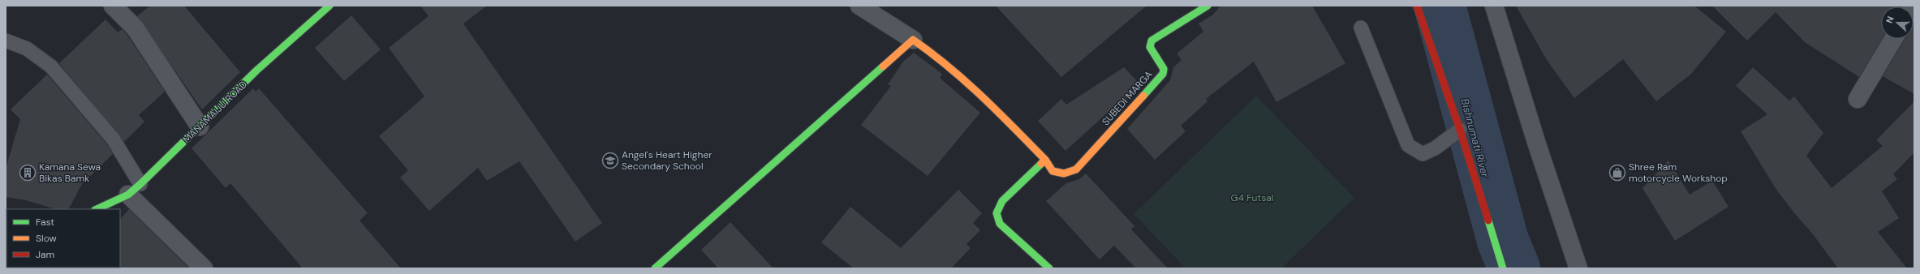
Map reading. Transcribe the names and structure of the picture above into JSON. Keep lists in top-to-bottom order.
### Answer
{
  "streets": {
    "street": ["SUBEDI MARGA", "MANAMAIJU ROAD"]
  },
  "water": ["Bishnumati River"],
  "parks": ["G4 Futsal"],
  "places": {
    "school or university": ["Angel's Heart Higher Secondary School"],
    "building": ["Kamana Sewa Bikas Bamk"],
    "shop": ["Shree Ram motorcycle Workshop"]
  },
  "legend": ["Fast", "Slow", "Jam"],
  "north": "left"
}
